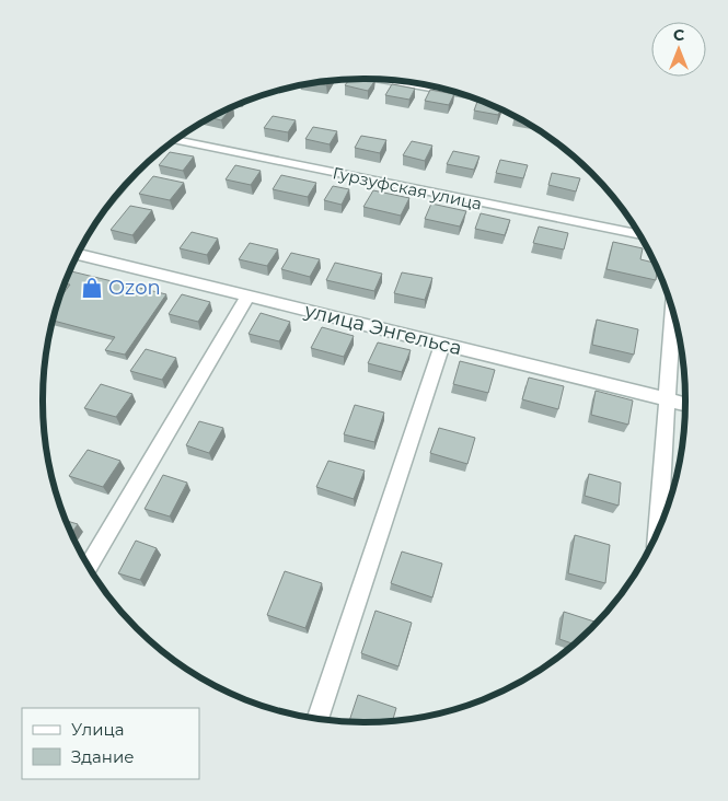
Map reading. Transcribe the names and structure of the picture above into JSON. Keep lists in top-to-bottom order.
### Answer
{
  "streets": {
    "street": ["Гурзуфская улица", "улица Энгельса"]
  },
  "places": {
    "shop": ["Ozon"]
  },
  "legend": ["Улица", "Здание"],
  "north": "top"
}
